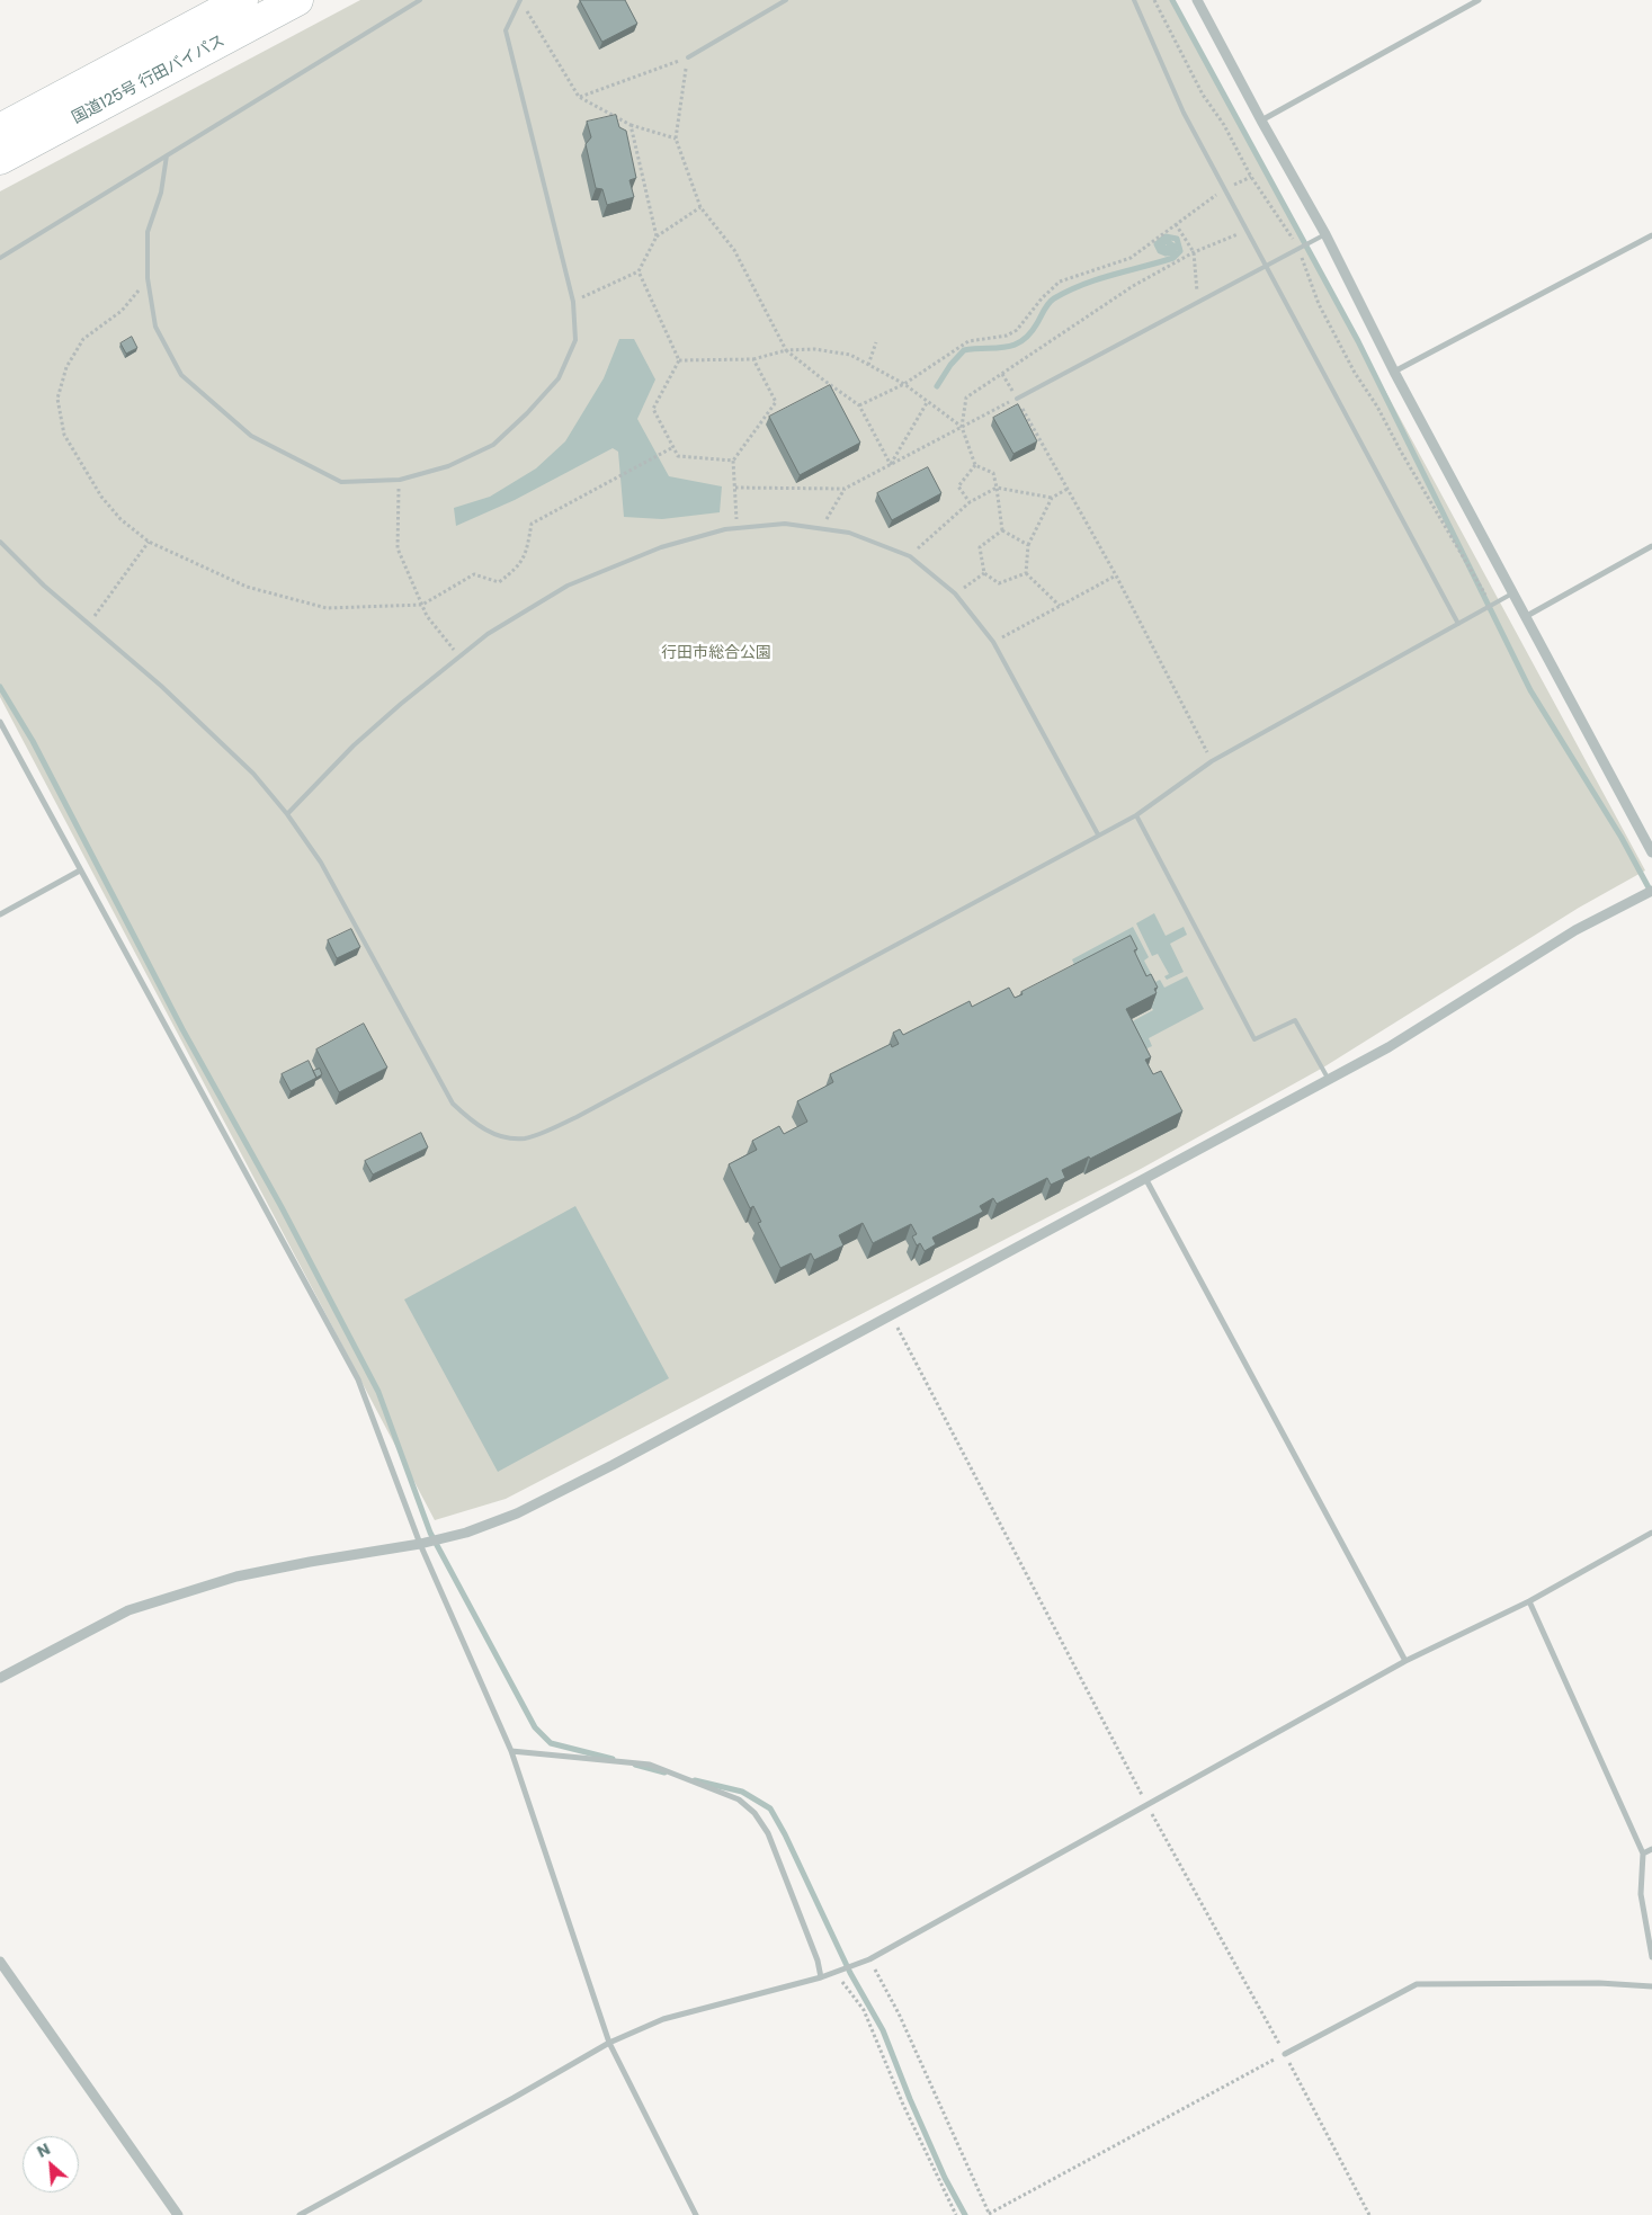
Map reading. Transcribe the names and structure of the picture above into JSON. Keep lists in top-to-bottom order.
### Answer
{
  "streets": {
    "highway": ["国道125号 行田バイパス"]
  },
  "parks": ["行田市総合公園"],
  "north": "top left"
}
